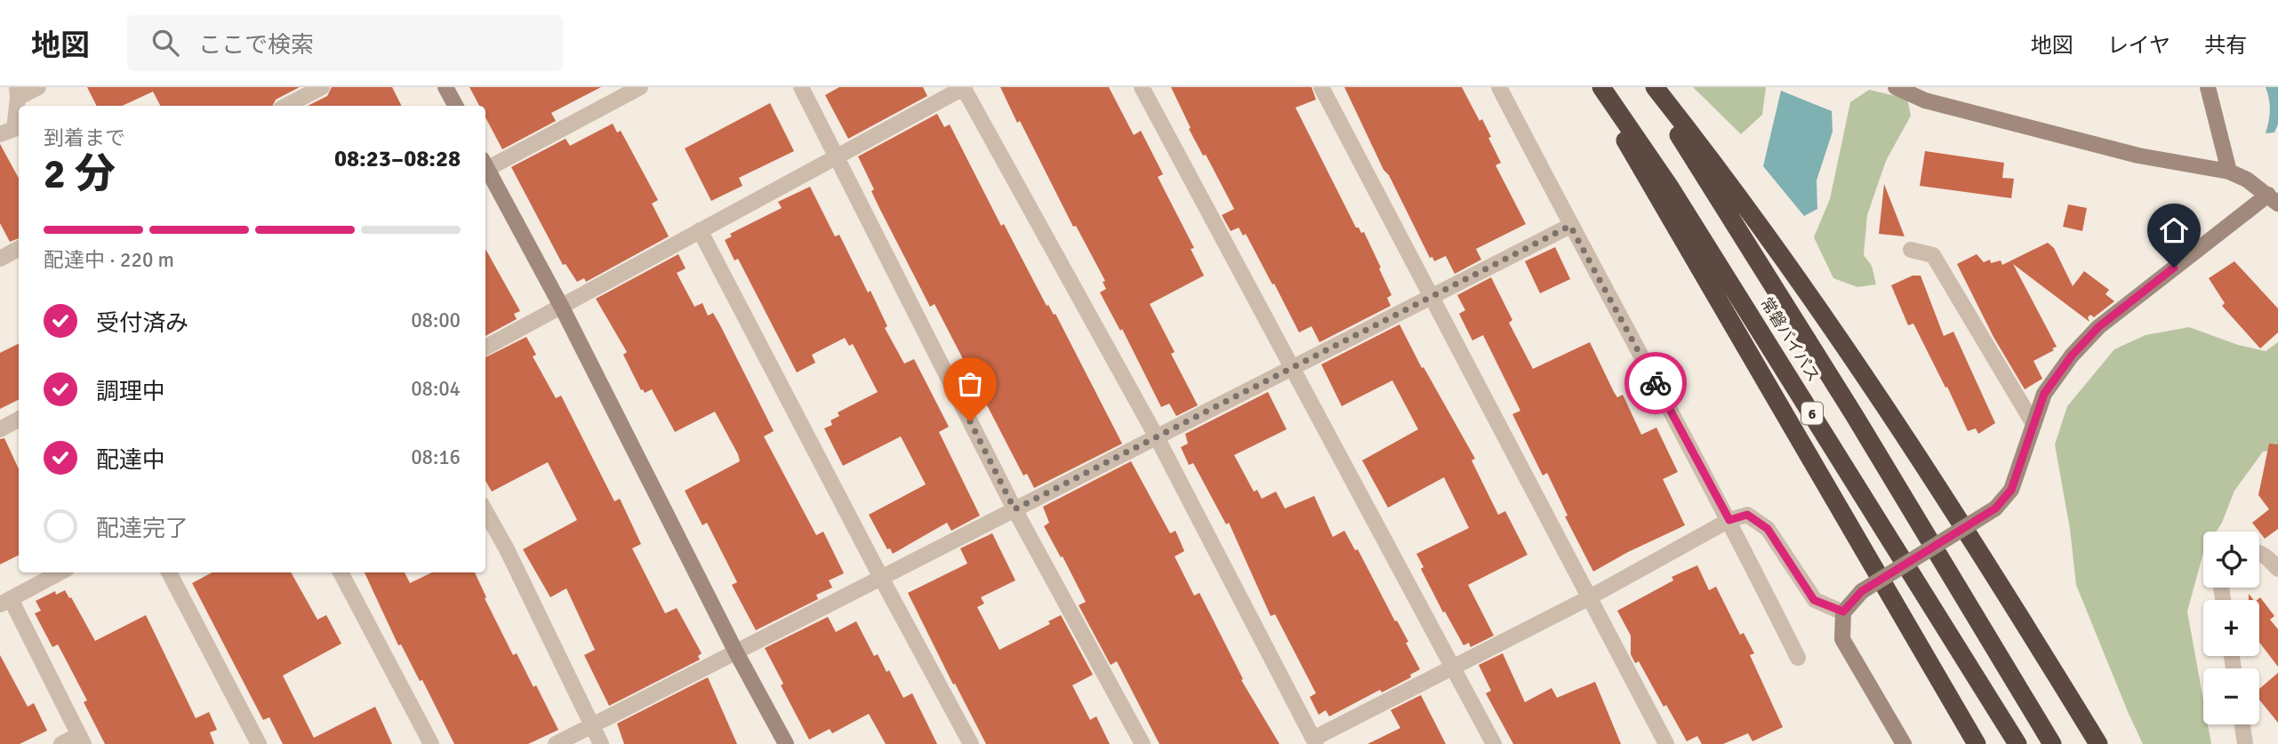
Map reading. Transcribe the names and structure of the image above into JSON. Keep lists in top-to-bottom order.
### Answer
{
  "streets": {
    "highway": ["常磐バイパス", "6"]
  },
  "page": {
    "header": "地図",
    "search": "ここで検索",
    "nav": ["地図", "レイヤ", "共有"],
    "heading": ["2 分", "到着まで", "08:23–08:28"],
    "bar": "配達中 · 220 m",
    "list": [
      ["受付済み", "08:00"],
      ["調理中", "08:04"],
      ["配達中", "08:16"],
      "配達完了"
    ],
    "map_buttons": ["+", "−"]
  }
}
